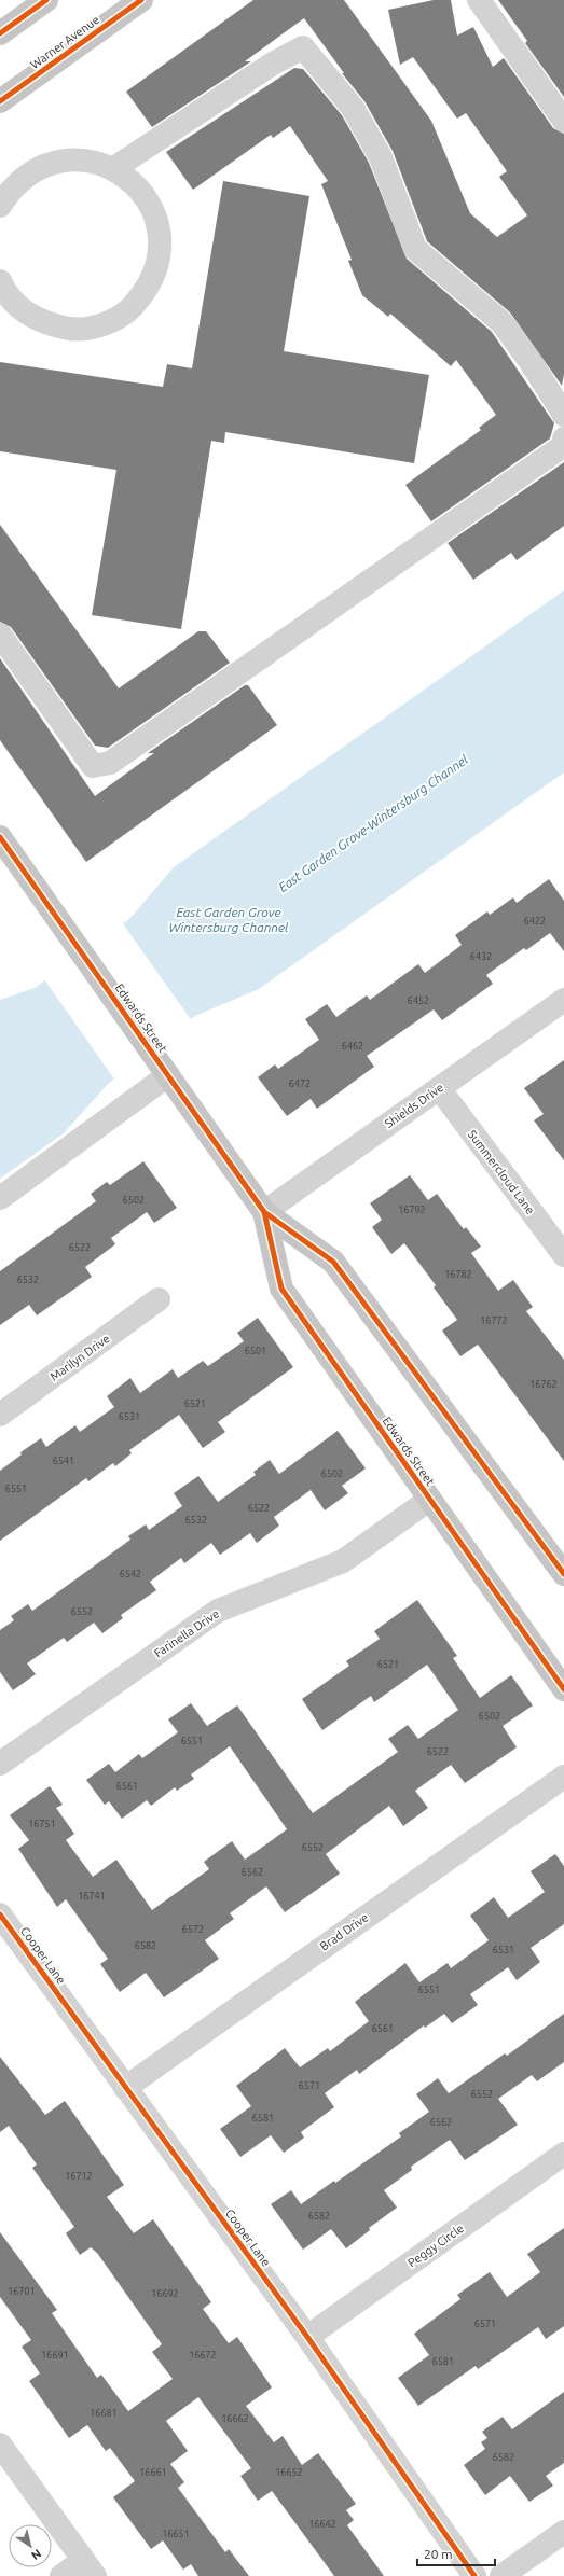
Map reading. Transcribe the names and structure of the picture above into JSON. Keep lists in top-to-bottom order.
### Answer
{
  "streets": {
    "main road": ["Warner Avenue", "Edwards Street"],
    "street": [
      "Shields Drive",
      "Summercloud Lane",
      "Marilyn Drive",
      "Farinella Drive",
      "Brad Drive",
      "Cooper Lane",
      "Peggy Circle"
    ]
  },
  "crossings": [
    ["Edwards Street", "Shields Drive"],
    ["Edwards Street", "Farinella Drive"],
    ["Shields Drive", "Summercloud Lane"],
    ["Brad Drive", "Cooper Lane"],
    ["Cooper Lane", "Peggy Circle"]
  ],
  "water": ["East Garden Grove-Wintersburg Channel", "East Garden Grove Wintersburg Channel"],
  "house_numbers": [
    "6422",
    "6432",
    "6452",
    "6462",
    "6472",
    "6502",
    "16792",
    "6522",
    "16782",
    "6532",
    "16772",
    "6501",
    "16762",
    "6521",
    "6531",
    "6541",
    "6502",
    "6551",
    "6522",
    "6532",
    "6542",
    "6552",
    "6521",
    "6502",
    "6551",
    "6522",
    "6561",
    "16751",
    "6552",
    "6562",
    "16741",
    "6572",
    "6582",
    "6531",
    "6551",
    "6561",
    "6571",
    "6552",
    "6581",
    "6562",
    "16712",
    "6582",
    "16701",
    "16692",
    "6571",
    "16691",
    "16672",
    "6581",
    "16681",
    "16662",
    "6582",
    "16661",
    "16652",
    "16642",
    "16651"
  ],
  "scale_bar": "20 m",
  "north": "bottom right"
}
